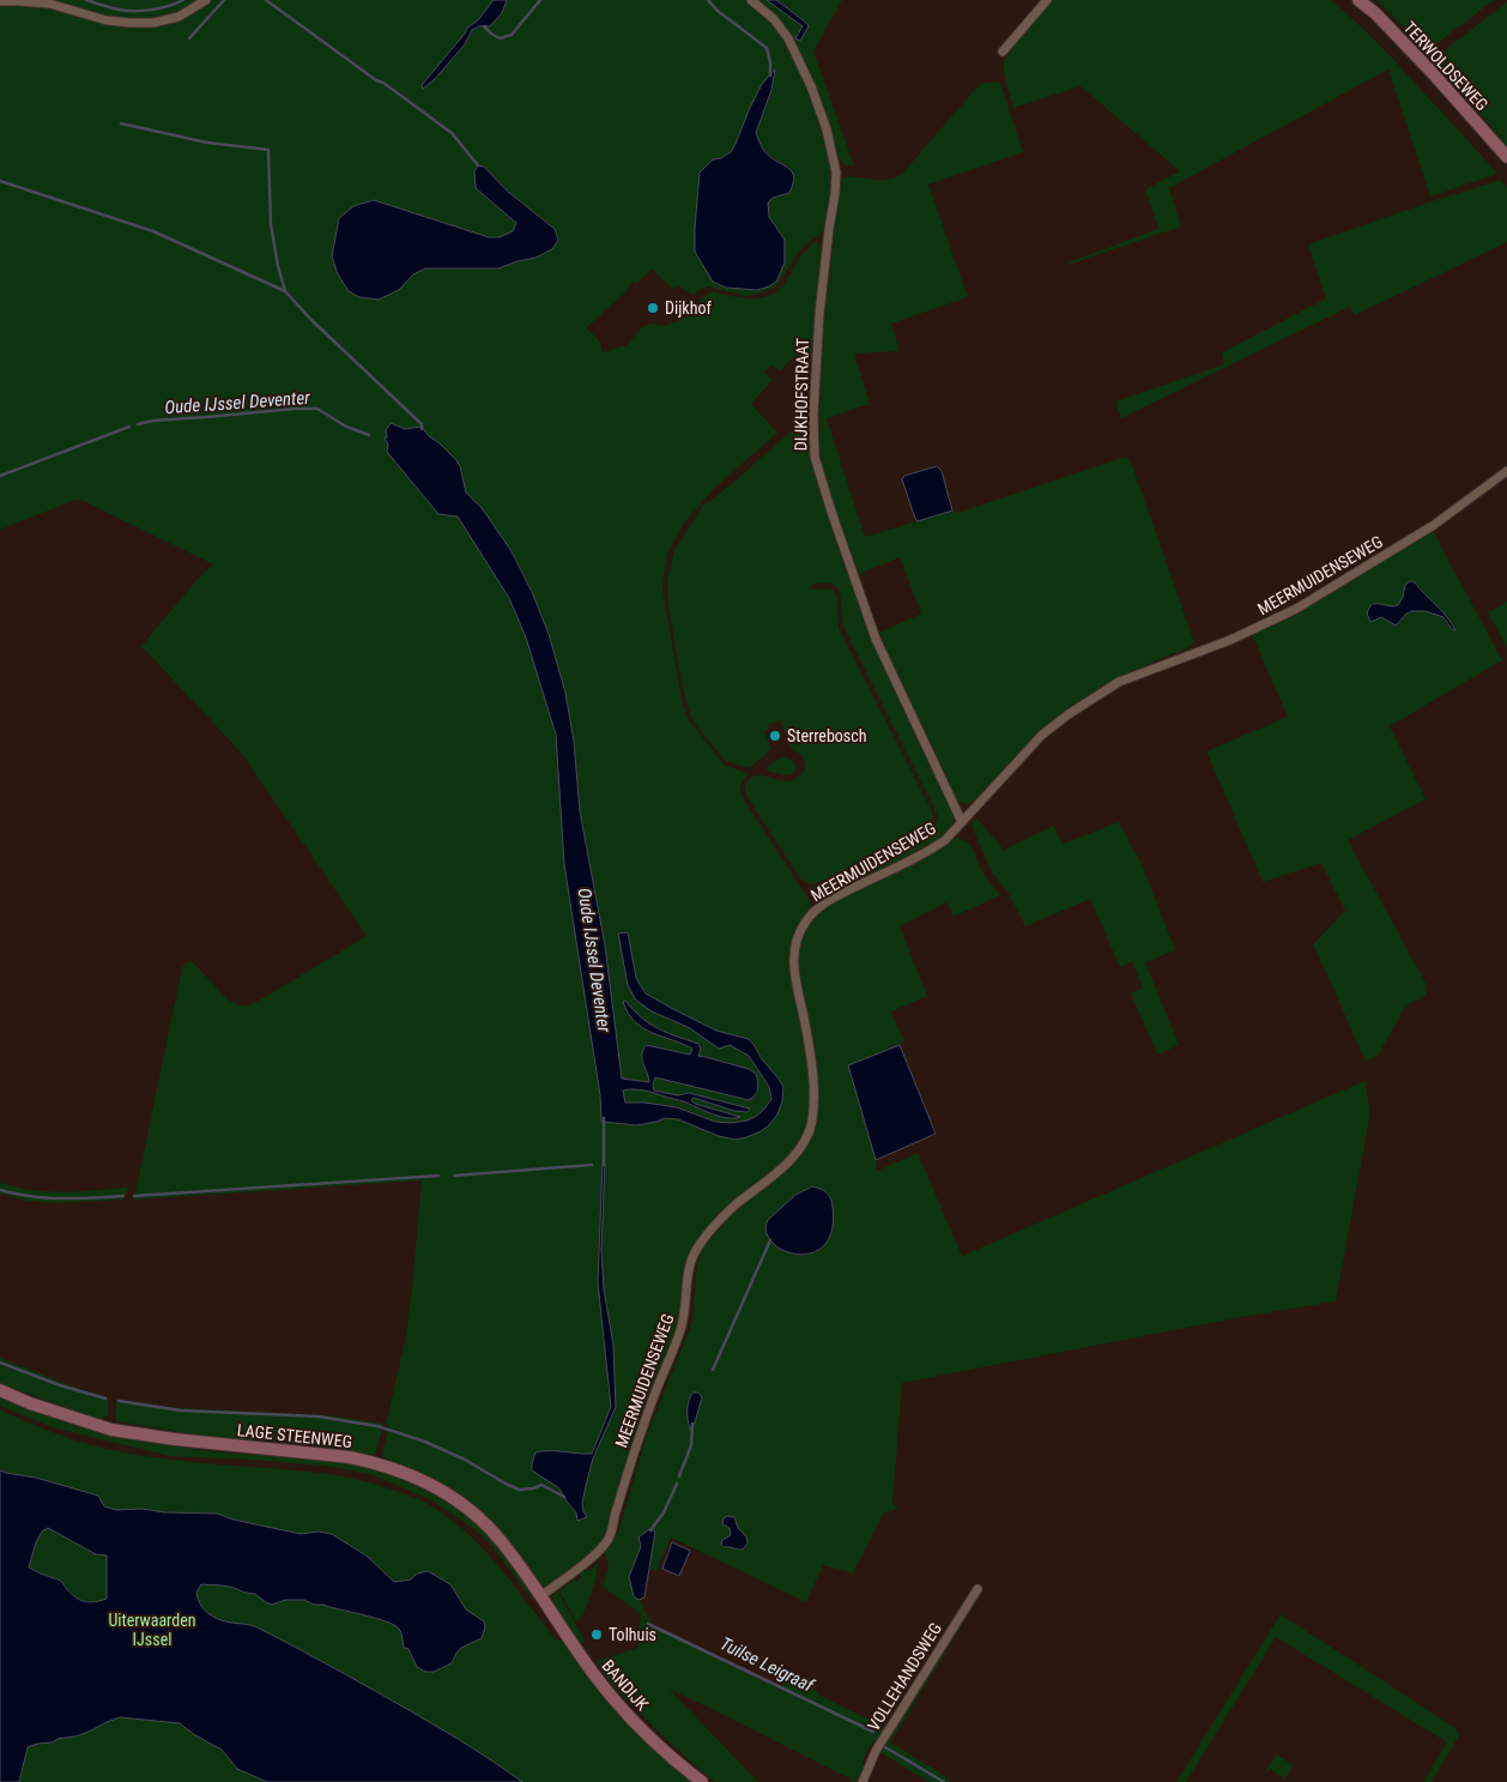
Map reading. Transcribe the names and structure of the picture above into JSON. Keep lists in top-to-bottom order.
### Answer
{
  "streets": {
    "street": [
      "TERWOLDSEWEG",
      "DIJKHOFSTRAAT",
      "MEERMUIDENSEWEG",
      "LAGE STEENWEG",
      "VOLLEHANDSWEG",
      "BANDIJK"
    ]
  },
  "crossings": [
    ["DIJKHOFSTRAAT", "MEERMUIDENSEWEG"],
    ["MEERMUIDENSEWEG", "LAGE STEENWEG"],
    ["MEERMUIDENSEWEG", "BANDIJK"],
    ["LAGE STEENWEG", "BANDIJK"]
  ],
  "water": ["Oude IJssel Deventer", "Tuilse Leigraaf"],
  "parks": ["Uiterwaarden IJssel"],
  "places": ["Dijkhof", "Sterrebosch", "Tolhuis"]
}
